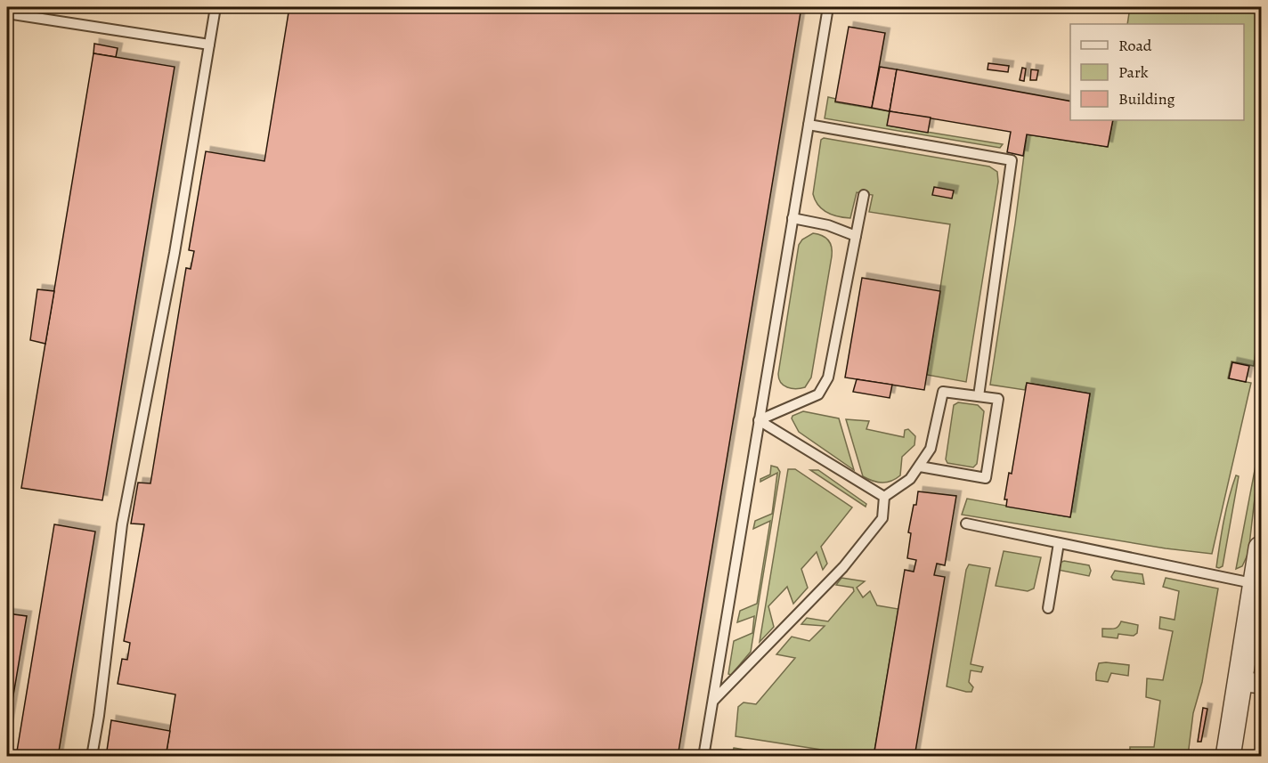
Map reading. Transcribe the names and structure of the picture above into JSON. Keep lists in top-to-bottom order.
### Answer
{
  "legend": ["Road", "Park", "Building"]
}
